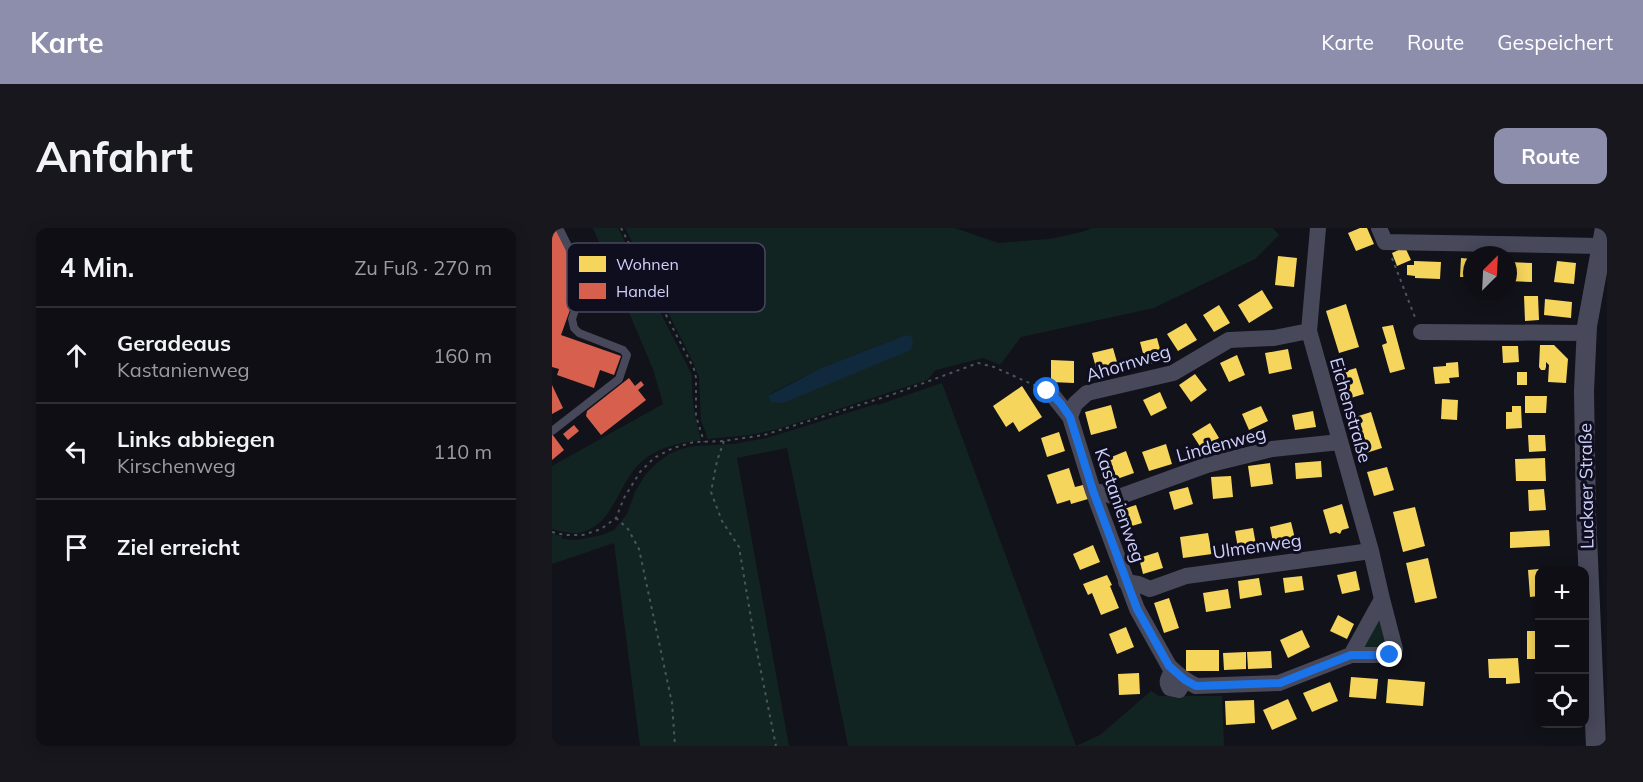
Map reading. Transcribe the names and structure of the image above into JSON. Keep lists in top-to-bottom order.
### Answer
{
  "streets": {
    "street": [
      "Ahornweg",
      "Eichenstraße",
      "Lindenweg",
      "Luckaer Straße",
      "Kastanienweg",
      "Ulmenweg"
    ]
  },
  "crossings": [
    ["Ahornweg", "Eichenstraße"],
    ["Ahornweg", "Kastanienweg"],
    ["Eichenstraße", "Lindenweg"],
    ["Eichenstraße", "Kastanienweg"],
    ["Eichenstraße", "Ulmenweg"]
  ],
  "legend": ["Wohnen", "Handel"],
  "north": "top right",
  "page": {
    "header": "Karte",
    "nav": ["Karte", "Route", "Gespeichert"],
    "buttons": "Route",
    "title": "Anfahrt",
    "heading": ["4 Min.", "Zu Fuß · 270 m"],
    "list": [
      ["Geradeaus", "Kastanienweg", "160 m"],
      ["Links abbiegen", "Kirschenweg", "110 m"],
      "Ziel erreicht"
    ],
    "map_buttons": ["+", "−"]
  }
}
